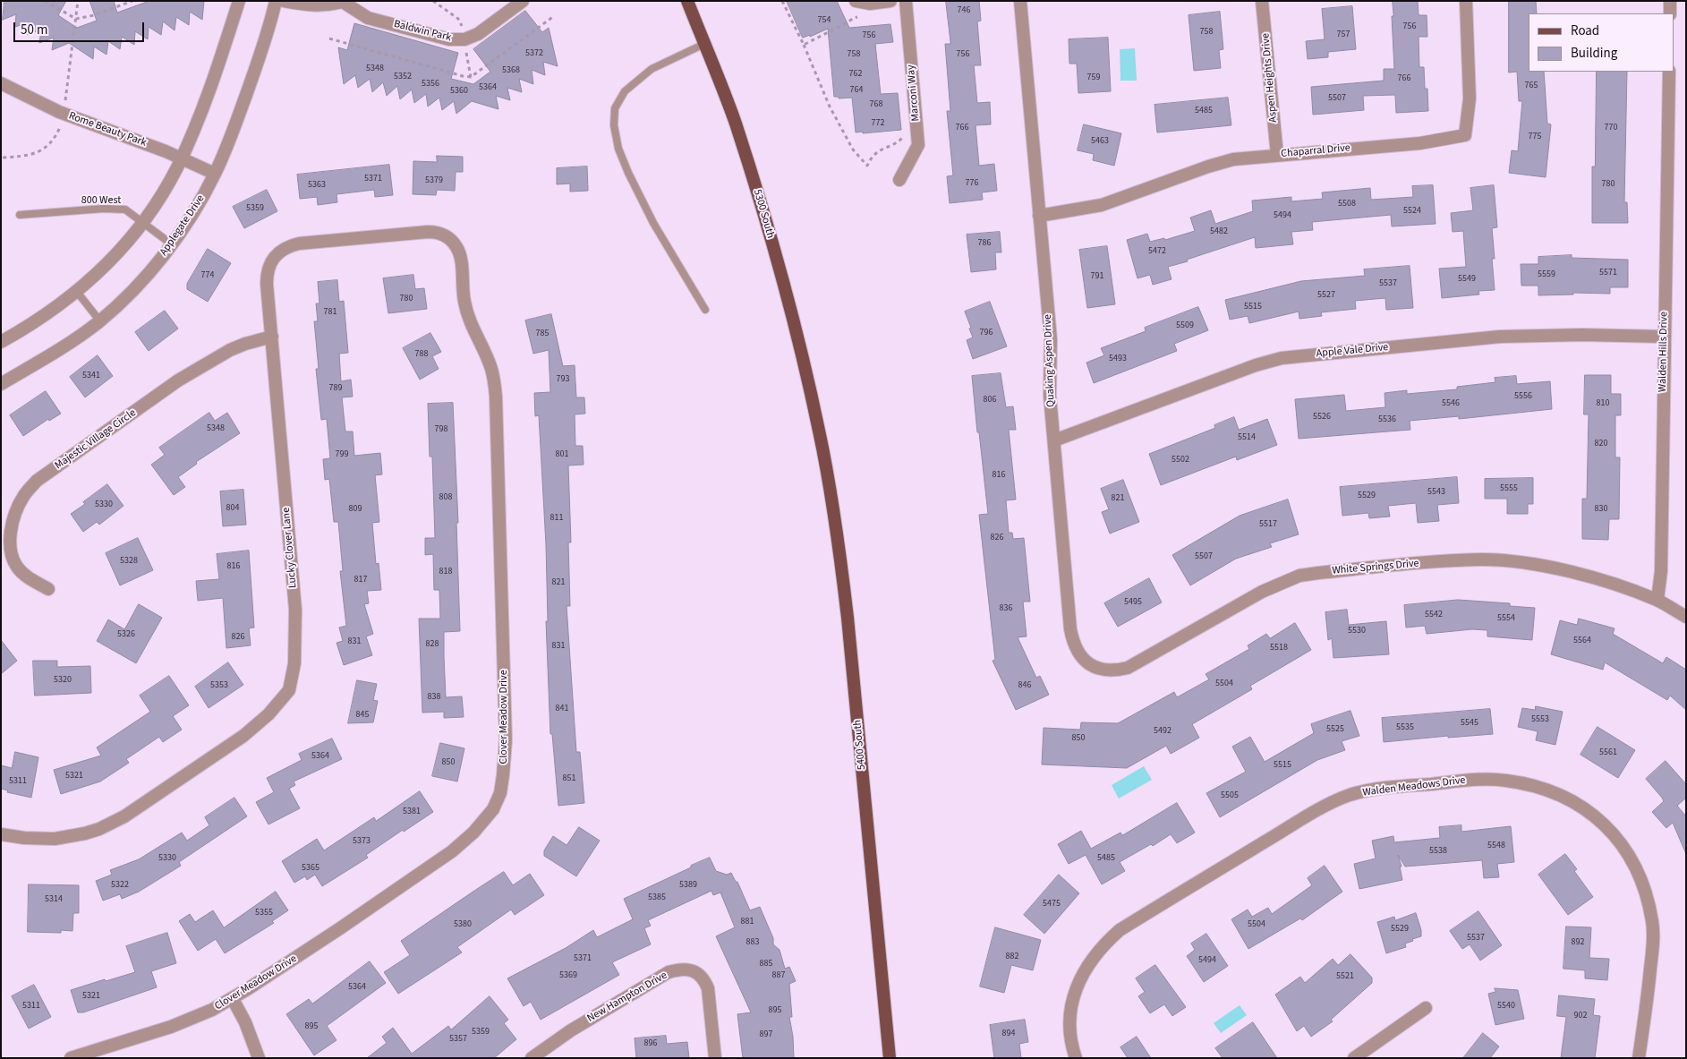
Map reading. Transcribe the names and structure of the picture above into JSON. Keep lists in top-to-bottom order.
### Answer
{
  "streets": {
    "main road": ["5300 South", "5400 South"],
    "street": [
      "Baldwin Park",
      "Aspen Heights Drive",
      "Marconi Way",
      "Rome Beauty Park",
      "Chaparral Drive",
      "Applegate Drive",
      "Apple Vale Drive",
      "Walden Hills Drive",
      "Quaking Aspen Drive",
      "Majestic Village Circle",
      "Lucky Clover Lane",
      "White Springs Drive",
      "Clover Meadow Drive",
      "Walden Meadows Drive",
      "New Hampton Drive"
    ],
    "lane": ["800 West"]
  },
  "crossings": [
    ["Aspen Heights Drive", "Chaparral Drive"],
    ["Rome Beauty Park", "Applegate Drive"],
    ["Chaparral Drive", "Quaking Aspen Drive"],
    ["800 West", "Applegate Drive"],
    ["5300 South", "5400 South"],
    ["Apple Vale Drive", "Walden Hills Drive"],
    ["Apple Vale Drive", "Quaking Aspen Drive"],
    ["Walden Hills Drive", "White Springs Drive"],
    ["Quaking Aspen Drive", "White Springs Drive"],
    ["Majestic Village Circle", "Lucky Clover Lane"],
    ["Lucky Clover Lane", "Clover Meadow Drive"]
  ],
  "house_numbers": [
    "746",
    "754",
    "756",
    "758",
    "757",
    "756",
    "5372",
    "758",
    "756",
    "5348",
    "5368",
    "762",
    "5352",
    "759",
    "766",
    "5356",
    "765",
    "5364",
    "764",
    "5360",
    "5507",
    "768",
    "5485",
    "772",
    "766",
    "770",
    "775",
    "5463",
    "5371",
    "5379",
    "776",
    "780",
    "5363",
    "5508",
    "5359",
    "5524",
    "5494",
    "5482",
    "786",
    "5472",
    "5571",
    "5559",
    "774",
    "791",
    "5549",
    "5537",
    "5527",
    "780",
    "5515",
    "781",
    "5509",
    "796",
    "785",
    "788",
    "5493",
    "5341",
    "793",
    "789",
    "5556",
    "806",
    "5546",
    "810",
    "5526",
    "5536",
    "5348",
    "798",
    "5514",
    "820",
    "799",
    "801",
    "5502",
    "816",
    "5555",
    "5543",
    "5529",
    "808",
    "821",
    "5330",
    "804",
    "809",
    "830",
    "811",
    "5517",
    "826",
    "5507",
    "5328",
    "816",
    "818",
    "817",
    "821",
    "5495",
    "836",
    "5542",
    "5554",
    "5530",
    "5326",
    "826",
    "5564",
    "831",
    "828",
    "831",
    "5518",
    "5320",
    "5504",
    "5353",
    "846",
    "838",
    "841",
    "845",
    "5553",
    "5545",
    "5535",
    "5525",
    "5492",
    "850",
    "5561",
    "5364",
    "850",
    "5515",
    "5321",
    "851",
    "5311",
    "5505",
    "5381",
    "5373",
    "5548",
    "5538",
    "5330",
    "5485",
    "5365",
    "5322",
    "5389",
    "5385",
    "5314",
    "5475",
    "5355",
    "881",
    "5380",
    "5504",
    "5529",
    "5537",
    "883",
    "892",
    "882",
    "5371",
    "5494",
    "885",
    "5369",
    "887",
    "5521",
    "5364",
    "5321",
    "5311",
    "5540",
    "895",
    "902",
    "895",
    "5359",
    "894",
    "897",
    "5357",
    "896"
  ],
  "legend": ["Road", "Building"],
  "scale_bar": "50 m"
}
